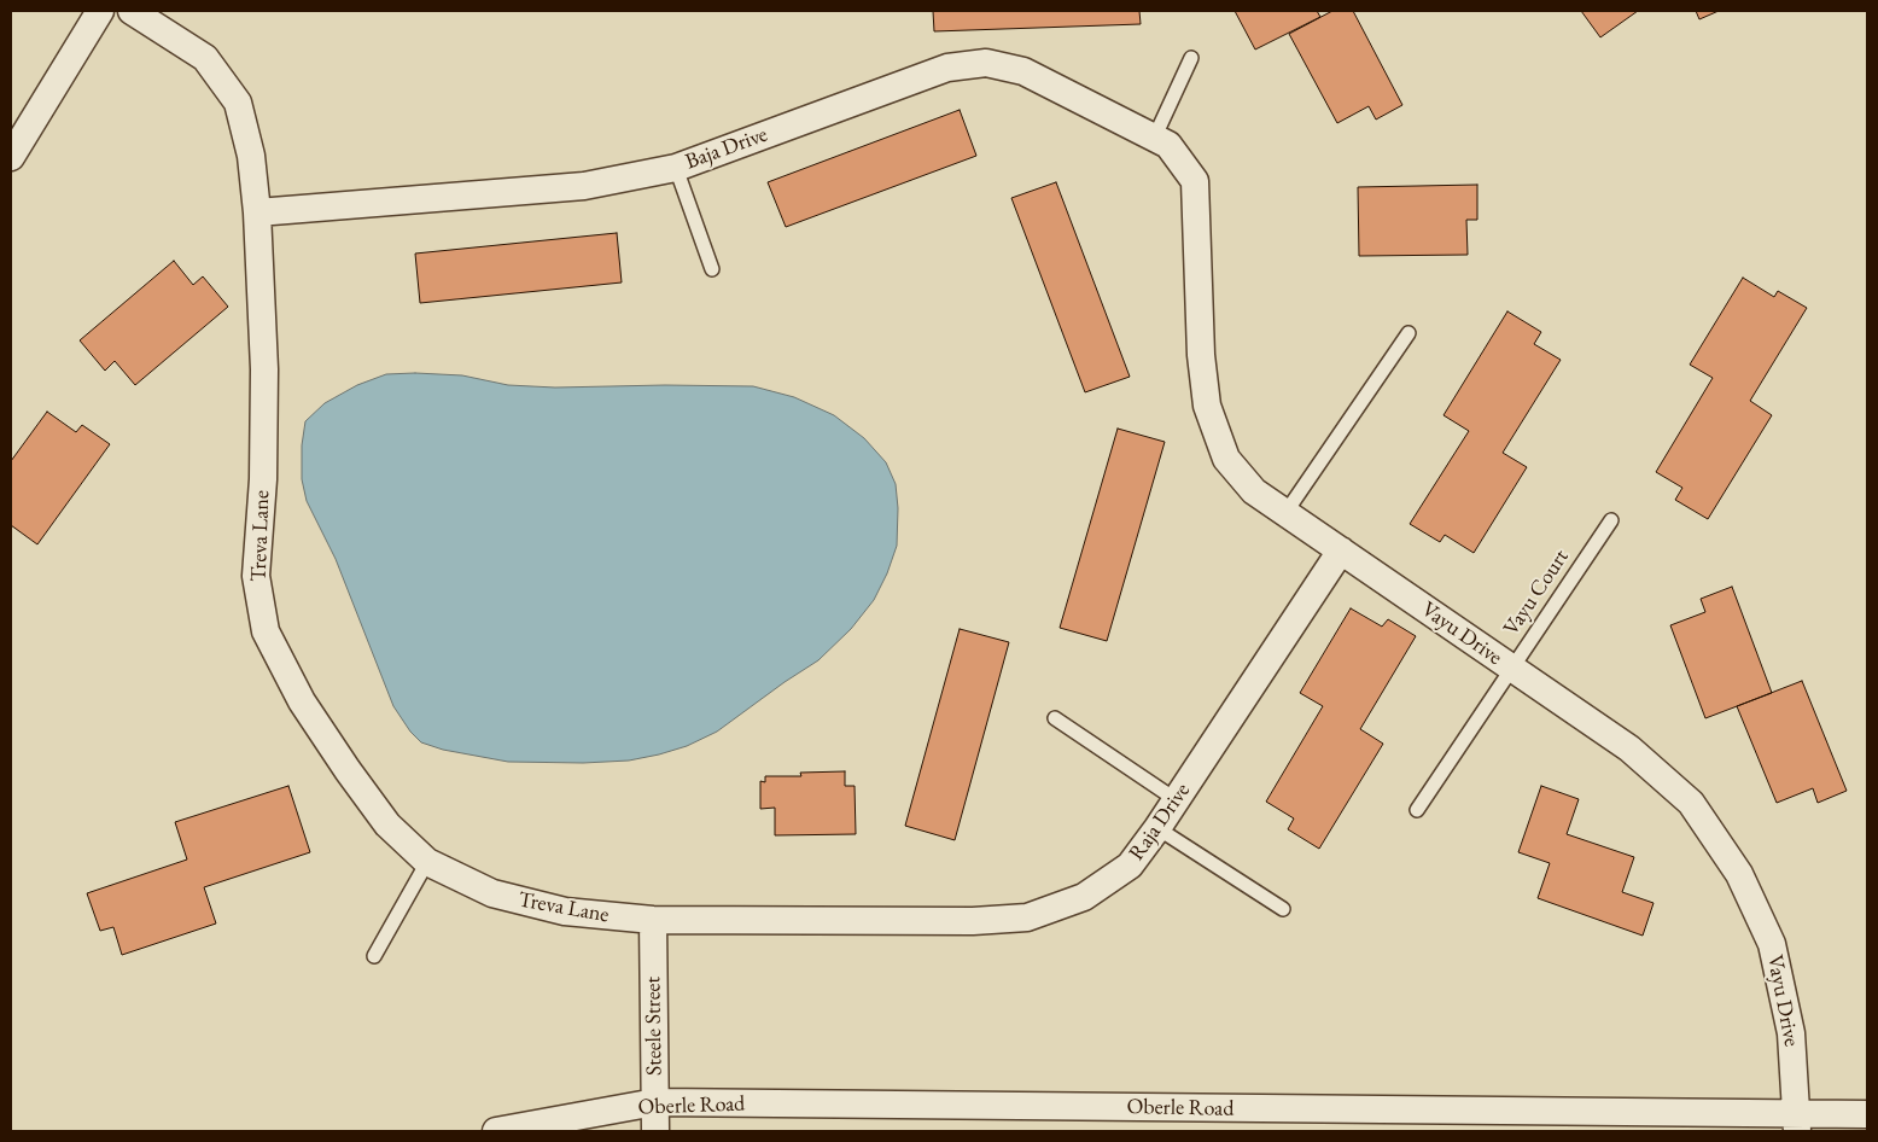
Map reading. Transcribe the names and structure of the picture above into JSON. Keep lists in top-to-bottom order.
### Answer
{
  "streets": {
    "street": [
      "Baja Drive",
      "Treva Lane",
      "Vayu Drive",
      "Raja Drive",
      "Steele Street",
      "Oberle Road"
    ],
    "lane": ["Vayu Court"]
  },
  "crossings": [
    ["Baja Drive", "Treva Lane"],
    ["Baja Drive", "Vayu Drive"],
    ["Treva Lane", "Raja Drive"],
    ["Treva Lane", "Steele Street"],
    ["Vayu Court", "Vayu Drive"],
    ["Vayu Drive", "Raja Drive"],
    ["Vayu Drive", "Oberle Road"],
    ["Raja Drive", "Steele Street"],
    ["Steele Street", "Oberle Road"]
  ]
}
